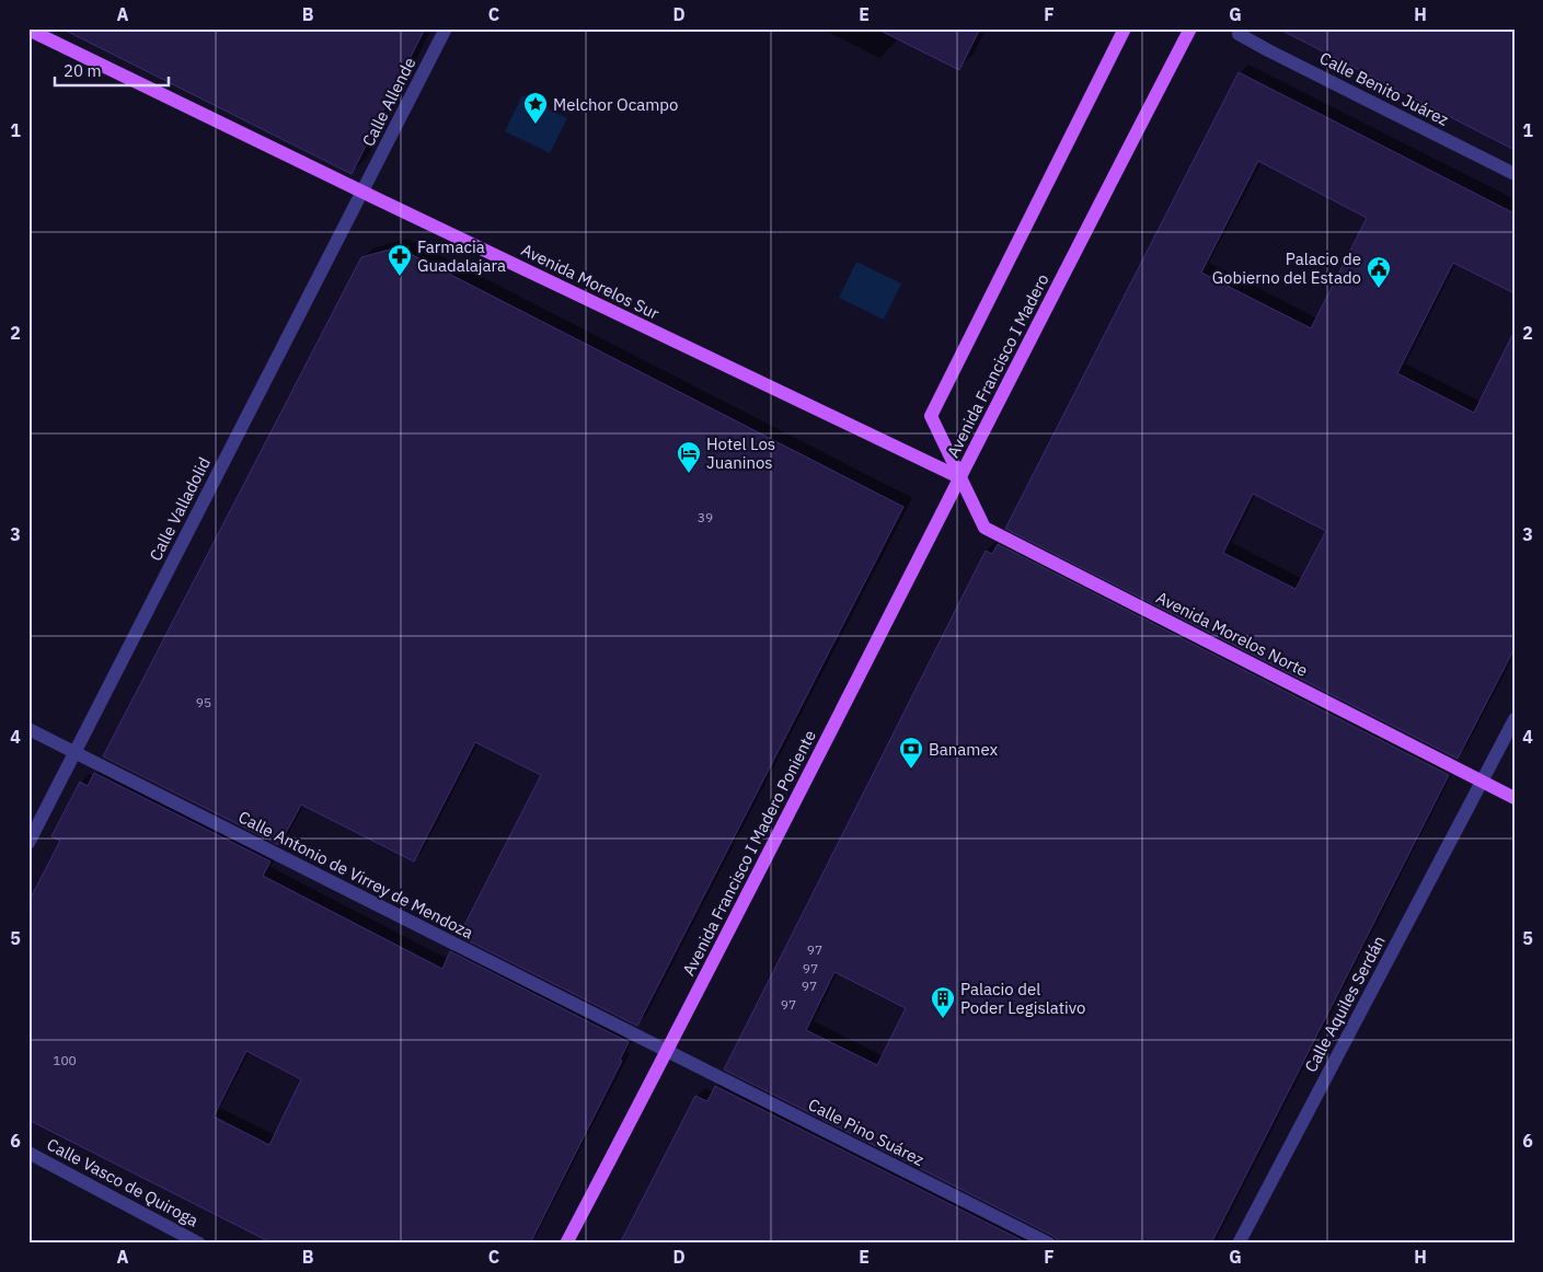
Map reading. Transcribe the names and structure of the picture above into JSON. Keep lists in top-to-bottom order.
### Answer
{
  "streets": {
    "main road": [
      "Avenida Morelos Sur",
      "Avenida Francisco I Madero",
      "Avenida Morelos Norte",
      "Avenida Francisco I Madero Poniente"
    ],
    "street": [
      "Calle Benito Juárez",
      "Calle Allende",
      "Calle Valladolid",
      "Calle Antonio de Virrey de Mendoza",
      "Calle Aquiles Serdán",
      "Calle Pino Suárez",
      "Calle Vasco de Quiroga"
    ]
  },
  "crossings": [
    ["Calle Allende", "Avenida Morelos Sur"],
    ["Calle Allende", "Calle Valladolid"],
    ["Avenida Morelos Sur", "Avenida Francisco I Madero"],
    ["Avenida Morelos Sur", "Calle Valladolid"],
    ["Avenida Morelos Sur", "Avenida Morelos Norte"],
    ["Avenida Morelos Sur", "Avenida Francisco I Madero Poniente"],
    ["Avenida Francisco I Madero", "Avenida Morelos Norte"],
    ["Avenida Francisco I Madero", "Avenida Francisco I Madero Poniente"],
    ["Calle Valladolid", "Calle Antonio de Virrey de Mendoza"],
    ["Avenida Morelos Norte", "Avenida Francisco I Madero Poniente"],
    ["Avenida Morelos Norte", "Calle Aquiles Serdán"],
    ["Avenida Francisco I Madero Poniente", "Calle Antonio de Virrey de Mendoza"],
    ["Avenida Francisco I Madero Poniente", "Calle Pino Suárez"],
    ["Calle Antonio de Virrey de Mendoza", "Calle Pino Suárez"]
  ],
  "places": {
    "place": ["Melchor Ocampo"],
    "pharmacy": ["Farmacia Guadalajara"],
    "public building": ["Palacio de Gobierno del Estado"],
    "hotel": ["Hotel Los Juaninos"],
    "bank": ["Banamex"],
    "building": ["Palacio del Poder Legislativo"]
  },
  "house_numbers": [
    "39",
    "95",
    "97",
    "97",
    "97",
    "97",
    "100"
  ],
  "scale_bar": "20 m",
  "grid": {
    "columns": [
      "A",
      "B",
      "C",
      "D",
      "E",
      "F",
      "G",
      "H"
    ],
    "rows": [
      "1",
      "2",
      "3",
      "4",
      "5",
      "6"
    ]
  }
}
